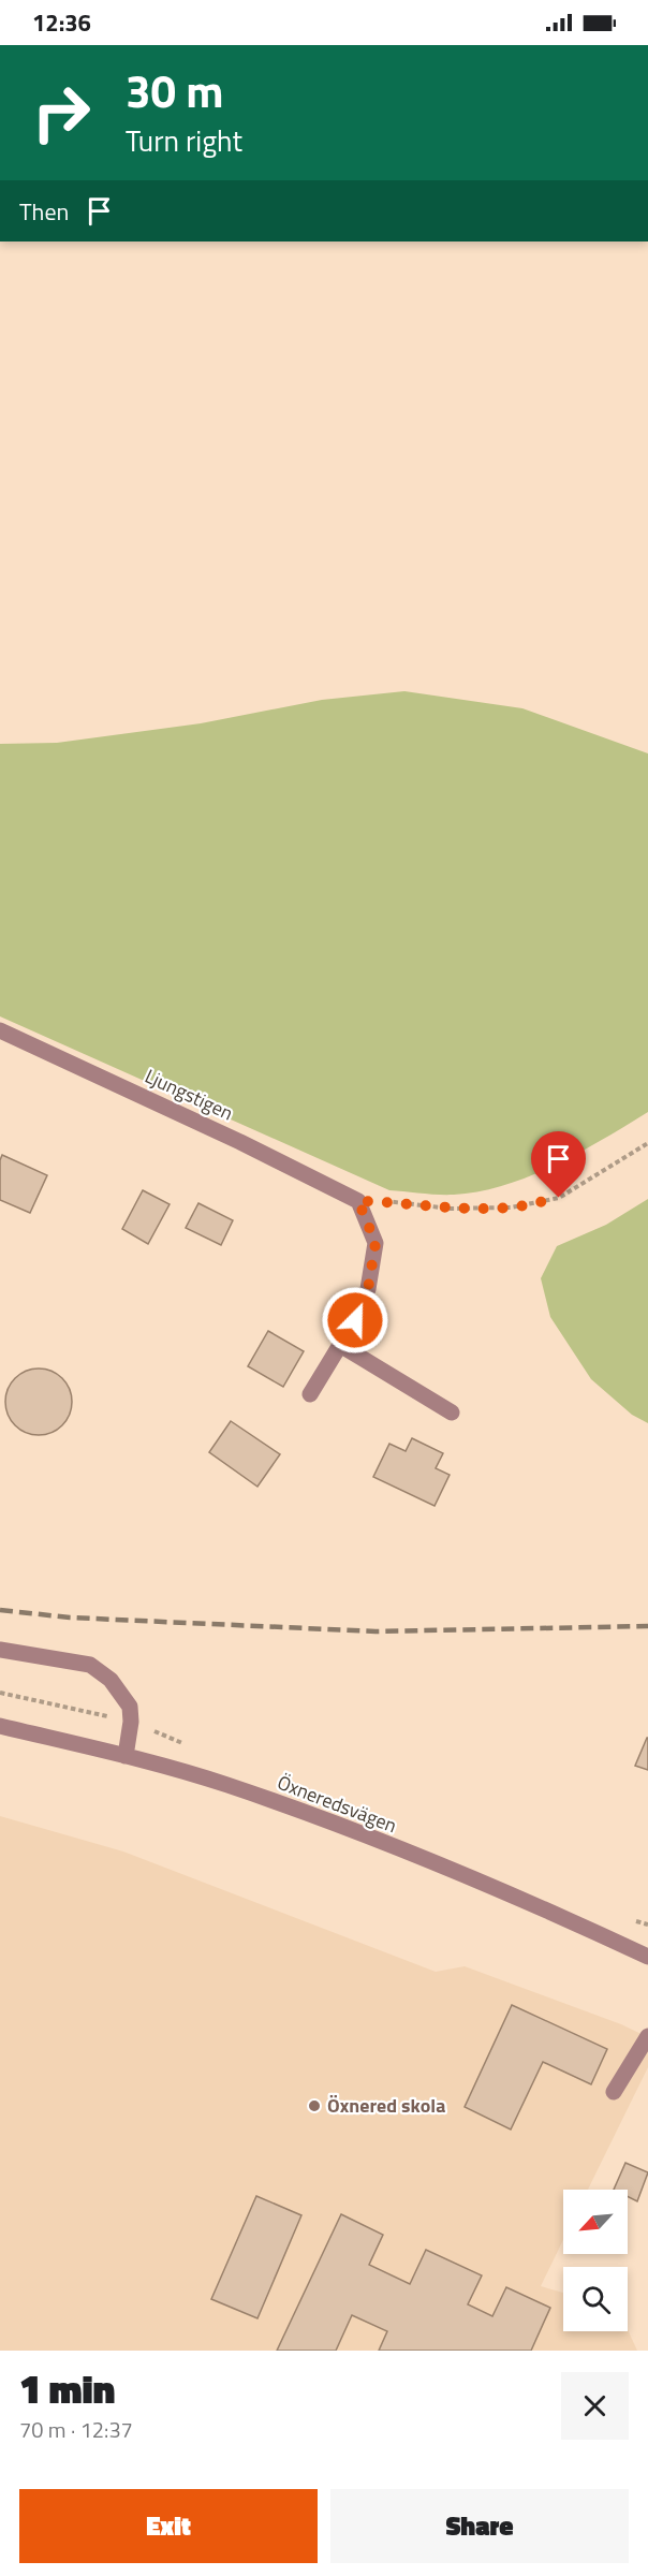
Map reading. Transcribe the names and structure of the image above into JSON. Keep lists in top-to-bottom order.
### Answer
{
  "streets": {
    "street": ["Ljungstigen", "Öxneredsvägen"]
  },
  "places": ["Öxnered skola"],
  "north": "bottom left",
  "page": {
    "status": "12:36",
    "turn": ["30 m", "Turn right"],
    "then": "Then",
    "heading": ["1 min", "70 m · 12:37"],
    "buttons": ["Exit", "Share"]
  }
}
